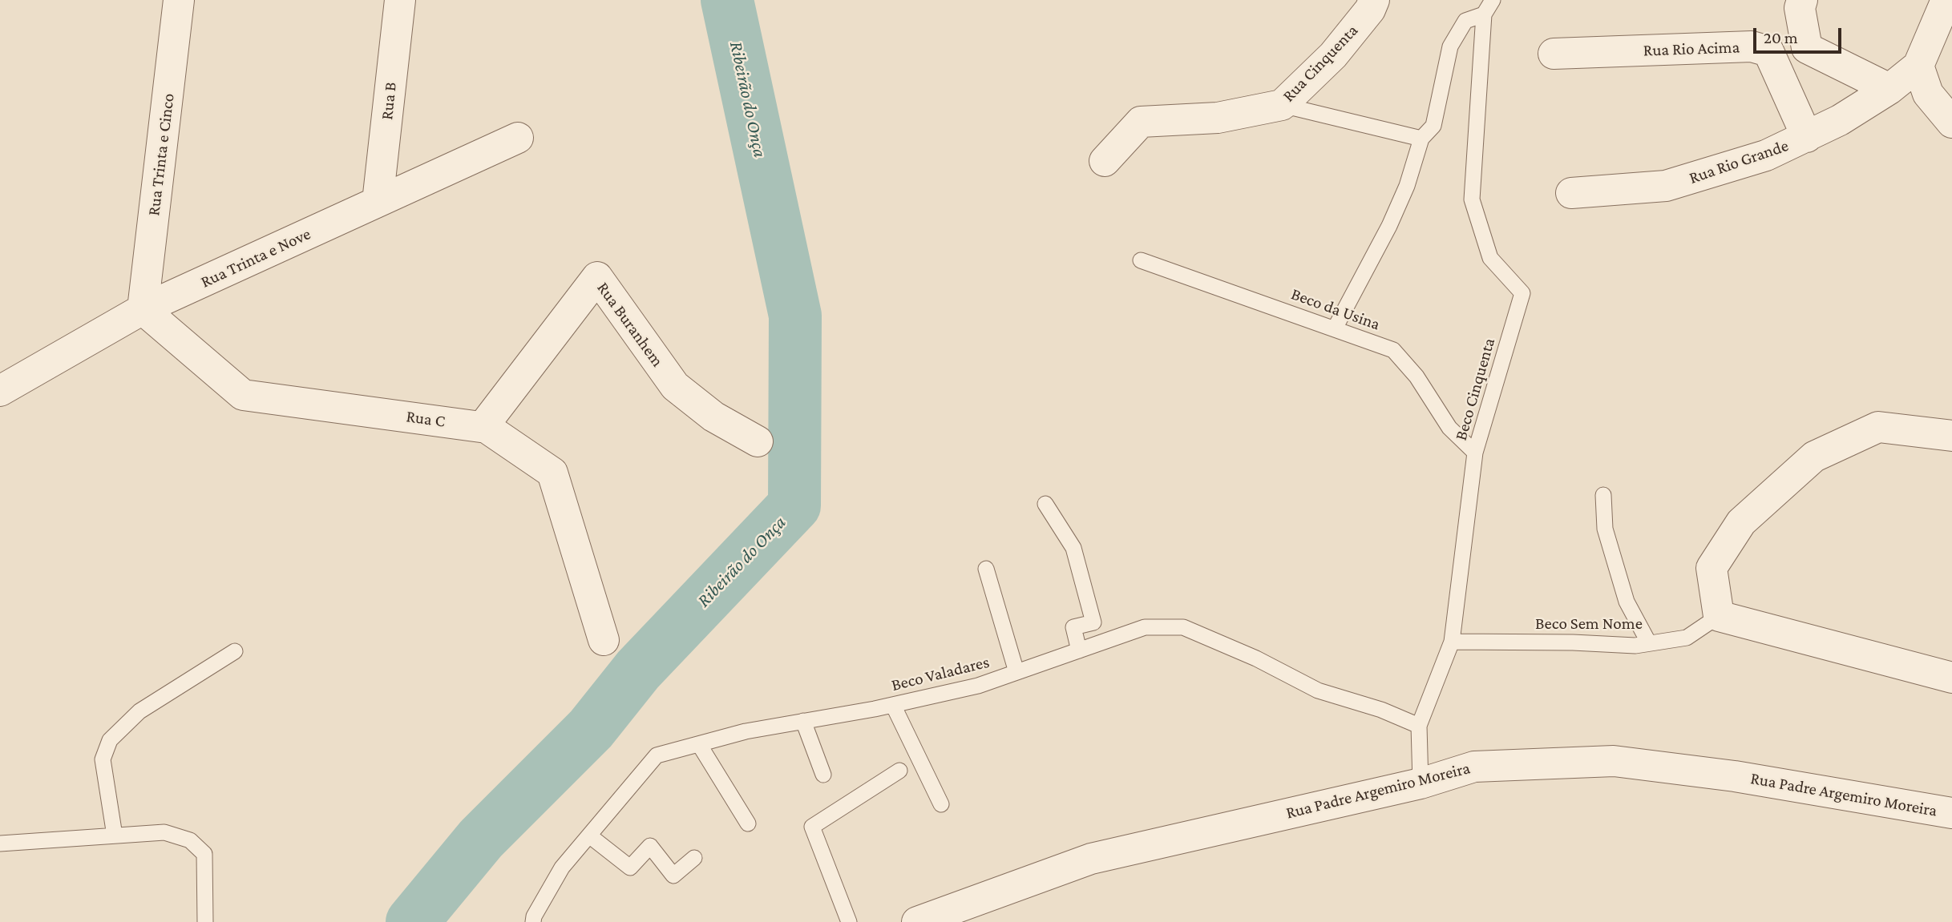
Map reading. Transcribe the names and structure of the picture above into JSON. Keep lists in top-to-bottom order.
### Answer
{
  "streets": {
    "street": [
      "Rua Rio Acima",
      "Rua Cinquenta",
      "Rua B",
      "Rua Trinta e Cinco",
      "Rua Rio Grande",
      "Rua Trinta e Nove",
      "Rua Buranhem",
      "Rua C",
      "Rua Padre Argemiro Moreira"
    ],
    "lane": [
      "Beco da Usina",
      "Beco Cinquenta",
      "Beco Sem Nome",
      "Beco Valadares"
    ]
  },
  "crossings": [
    ["Rua Rio Acima", "Rua Rio Grande"],
    ["Rua B", "Rua Trinta e Nove"],
    ["Rua Trinta e Cinco", "Rua Trinta e Nove"],
    ["Rua Trinta e Cinco", "Rua C"],
    ["Rua Trinta e Nove", "Rua C"],
    ["Beco da Usina", "Beco Cinquenta"],
    ["Rua Buranhem", "Rua C"],
    ["Beco Cinquenta", "Beco Sem Nome"],
    ["Beco Cinquenta", "Beco Valadares"],
    ["Beco Cinquenta", "Rua Padre Argemiro Moreira"]
  ],
  "water": ["Ribeirão do Onça"],
  "scale_bar": "20 m"
}
